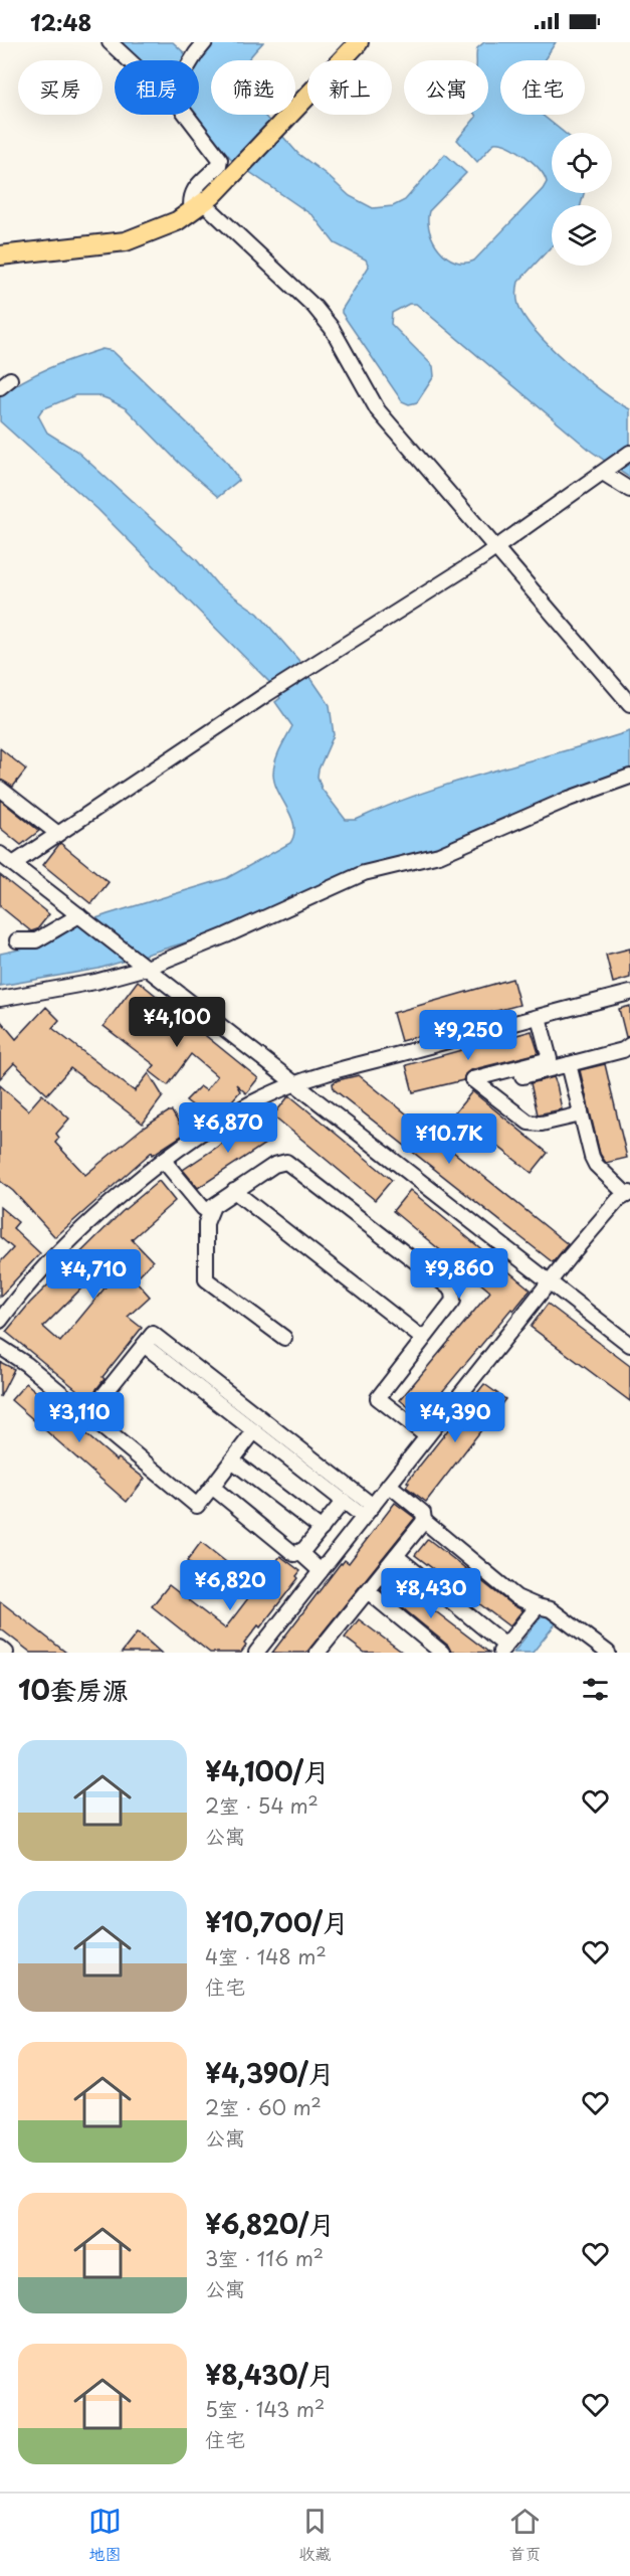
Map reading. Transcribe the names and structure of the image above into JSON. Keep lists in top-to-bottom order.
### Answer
{
  "page": {
    "status": "12:48",
    "chip": [
      "买房",
      "租房",
      "筛选",
      "新上",
      "公寓",
      "住宅"
    ],
    "price": [
      "¥4,100",
      "¥9,250",
      "¥6,870",
      "¥10.7K",
      "¥9,860",
      "¥4,710",
      "¥3,110",
      "¥4,390",
      "¥6,820",
      "¥8,430"
    ],
    "heading": "10套房源",
    "list": [
      {
        "name": "¥4,100/月",
        "note": "2室 · 54 m² · 公寓"
      },
      {
        "name": "¥10,700/月",
        "note": "4室 · 148 m² · 住宅"
      },
      {
        "name": "¥4,390/月",
        "note": "2室 · 60 m² · 公寓"
      },
      {
        "name": "¥6,820/月",
        "note": "3室 · 116 m² · 公寓"
      },
      {
        "name": "¥8,430/月",
        "note": "5室 · 143 m² · 住宅"
      }
    ],
    "tabs": ["地图", "收藏", "首页"]
  }
}
